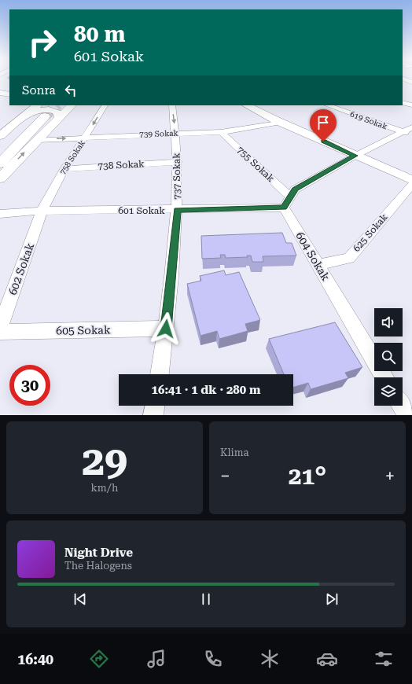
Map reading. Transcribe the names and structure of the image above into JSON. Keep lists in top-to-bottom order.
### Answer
{
  "streets": {
    "street": [
      "619 Sokak",
      "739 Sokak",
      "758 Sokak",
      "755 Sokak",
      "738 Sokak",
      "737 Sokak",
      "601 Sokak",
      "625 Sokak",
      "604 Sokak",
      "602 Sokak",
      "605 Sokak"
    ]
  },
  "crossings": [
    ["739 Sokak", "758 Sokak"],
    ["739 Sokak", "755 Sokak"],
    ["739 Sokak", "737 Sokak"],
    ["758 Sokak", "738 Sokak"],
    ["758 Sokak", "601 Sokak"],
    ["758 Sokak", "602 Sokak"],
    ["755 Sokak", "601 Sokak"],
    ["755 Sokak", "604 Sokak"],
    ["738 Sokak", "737 Sokak"],
    ["737 Sokak", "601 Sokak"],
    ["737 Sokak", "605 Sokak"],
    ["601 Sokak", "604 Sokak"],
    ["601 Sokak", "602 Sokak"],
    ["625 Sokak", "604 Sokak"]
  ],
  "page": {
    "turn": ["80 m", "601 Sokak"],
    "then": "Sonra",
    "limit": "30",
    "trip": "16:41 · 1 dk · 280 m",
    "tile": [
      ["29", "km/h"],
      "Klima"
    ],
    "heat": ["−", "21°", "+"],
    "song": ["Night Drive", "The Halogens"],
    "tabs": "16:40"
  }
}
